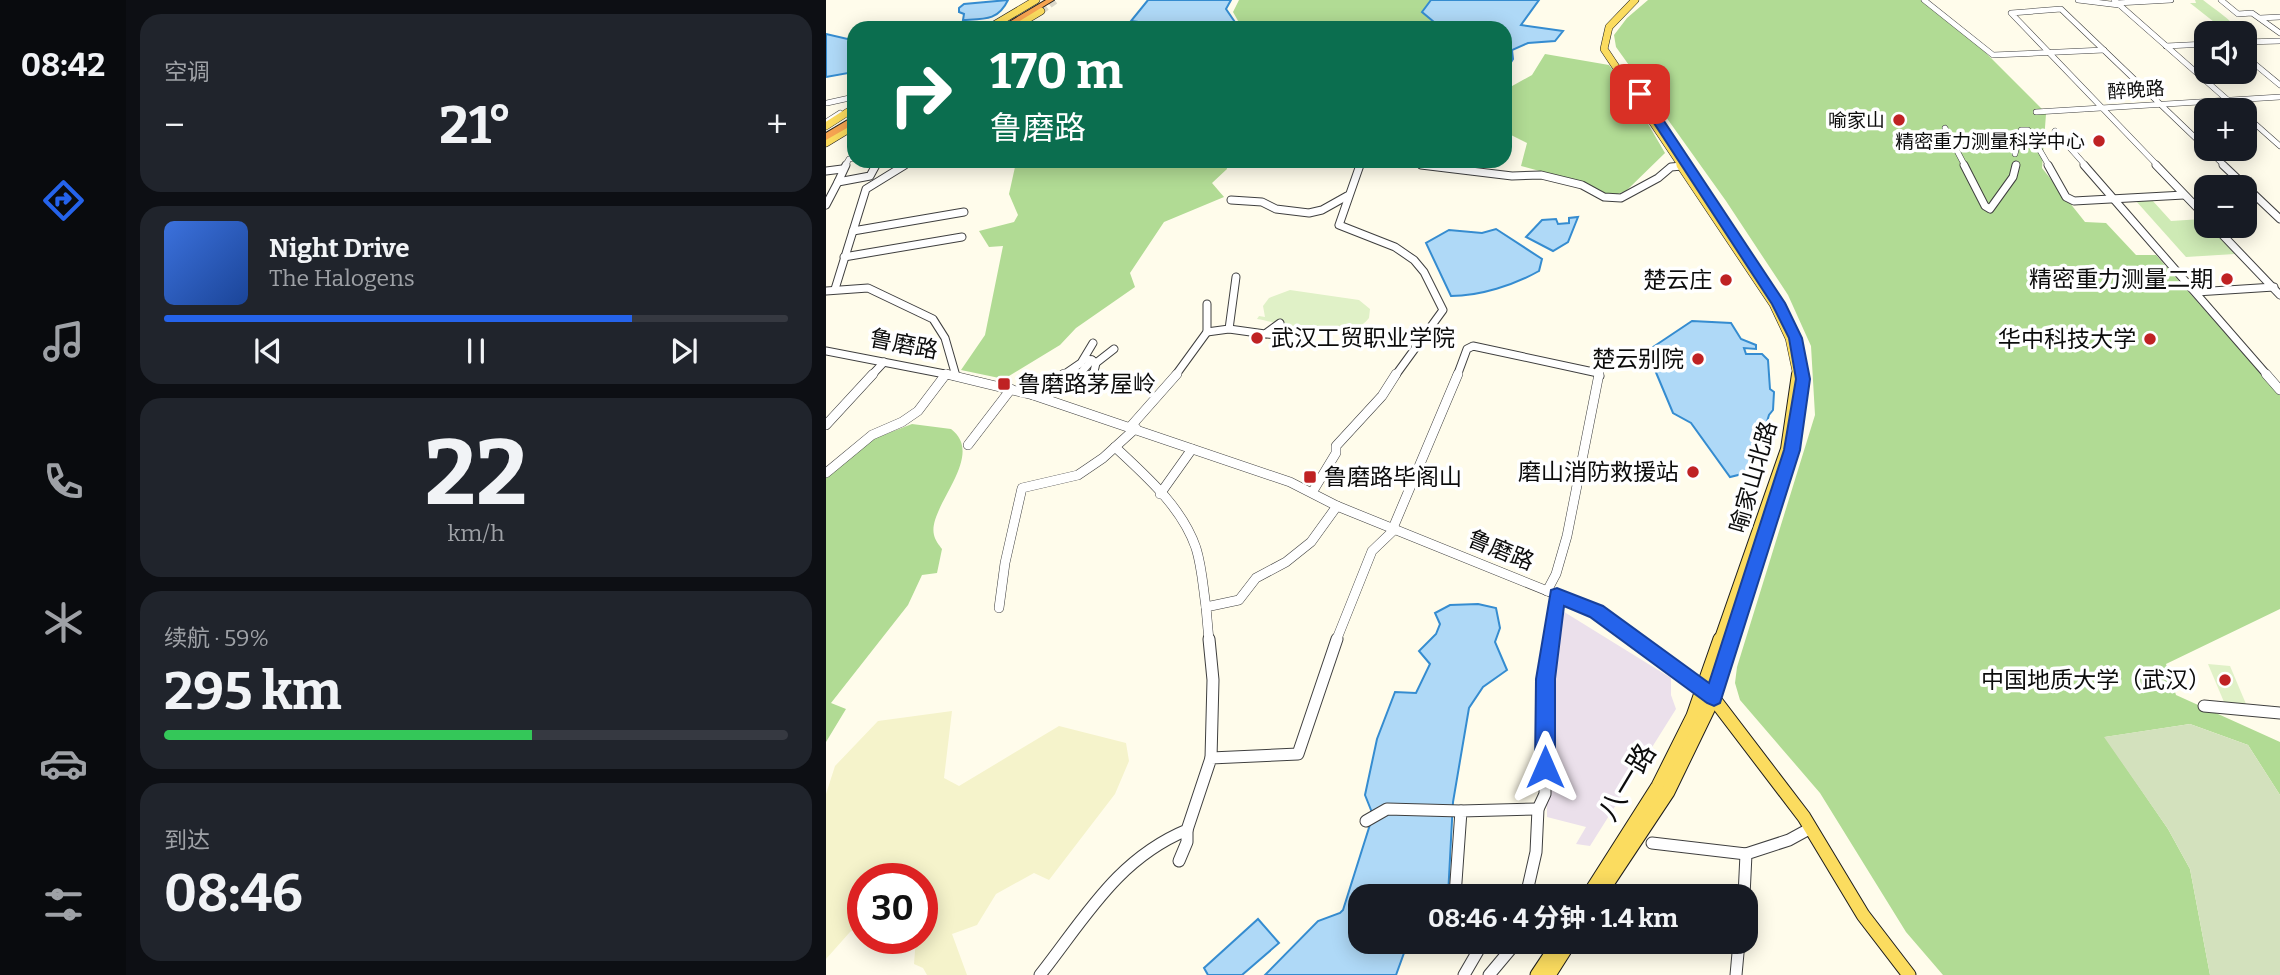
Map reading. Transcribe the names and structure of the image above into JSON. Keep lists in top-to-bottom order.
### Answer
{
  "streets": {
    "main road": ["鲁磨路", "喻家山北路", "八一路"],
    "street": ["醉晚路"]
  },
  "crossings": [
    ["鲁磨路", "喻家山北路"],
    ["鲁磨路", "八一路"],
    ["喻家山北路", "八一路"]
  ],
  "places": {
    "other": [
      "喻家山",
      "精密重力测量科学中心",
      "精密重力测量二期",
      "楚云庄",
      "武汉工贸职业学院",
      "华中科技大学",
      "楚云别院",
      "磨山消防救援站",
      "中国地质大学（武汉）"
    ],
    "transit": ["鲁磨路茅屋岭", "鲁磨路毕阁山"]
  },
  "page": {
    "tabs": "08:42",
    "tile": [
      "空调",
      ["22", "km/h"],
      ["续航 · 59%", "295 km"],
      ["到达", "08:46"]
    ],
    "map_buttons": ["+", "−"],
    "turn": ["170 m", "鲁磨路"],
    "heat": ["−", "21°", "+"],
    "song": ["Night Drive", "The Halogens"],
    "limit": "30",
    "trip": "08:46 · 4 分钟 · 1.4 km"
  }
}
